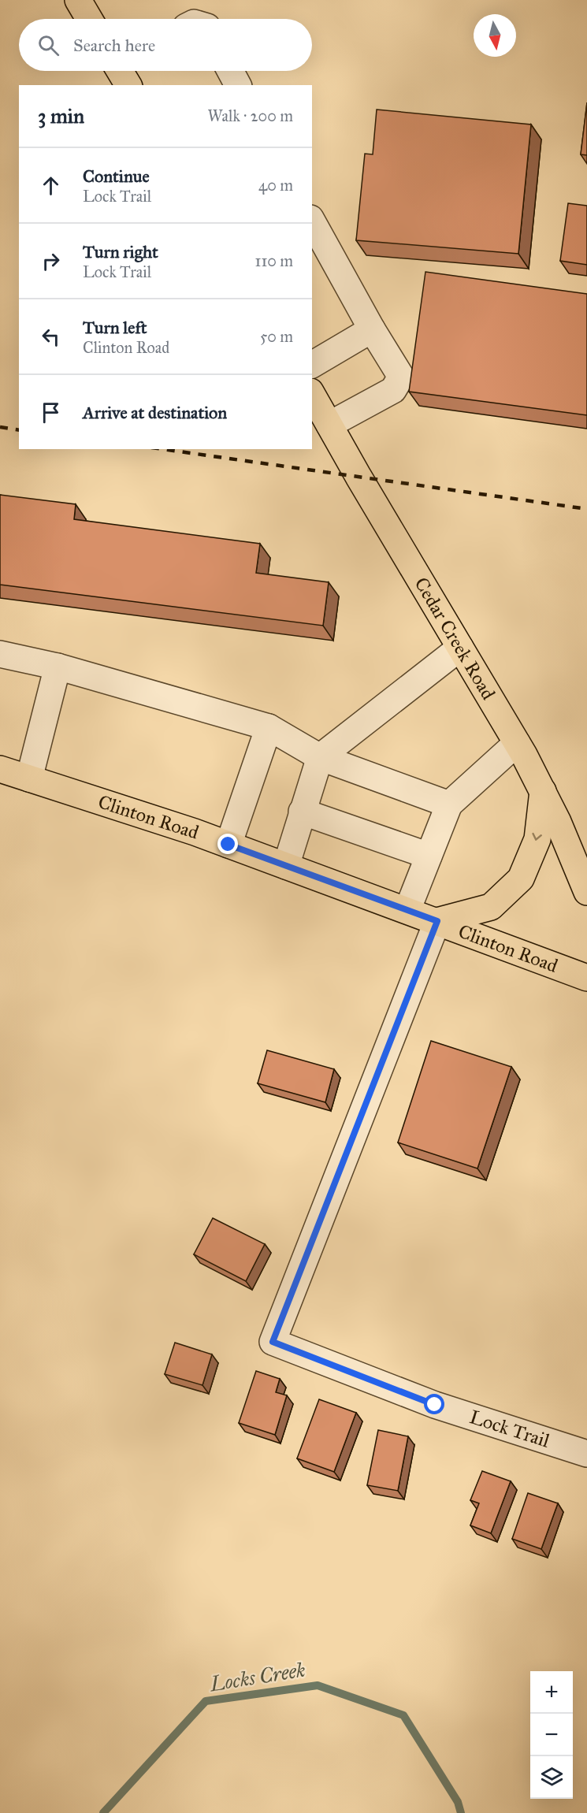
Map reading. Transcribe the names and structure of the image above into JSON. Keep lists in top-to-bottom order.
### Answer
{
  "streets": {
    "main road": ["Cedar Creek Road", "Clinton Road"],
    "street": ["Lock Trail"]
  },
  "crossings": [
    ["Clinton Road", "Lock Trail"]
  ],
  "water": ["Locks Creek"],
  "north": "bottom",
  "page": {
    "search": "Search here",
    "heading": ["3 min", "Walk · 200 m"],
    "list": [
      ["Continue", "Lock Trail", "40 m"],
      ["Turn right", "Lock Trail", "110 m"],
      ["Turn left", "Clinton Road", "50 m"],
      "Arrive at destination"
    ],
    "map_buttons": ["+", "−"]
  }
}
